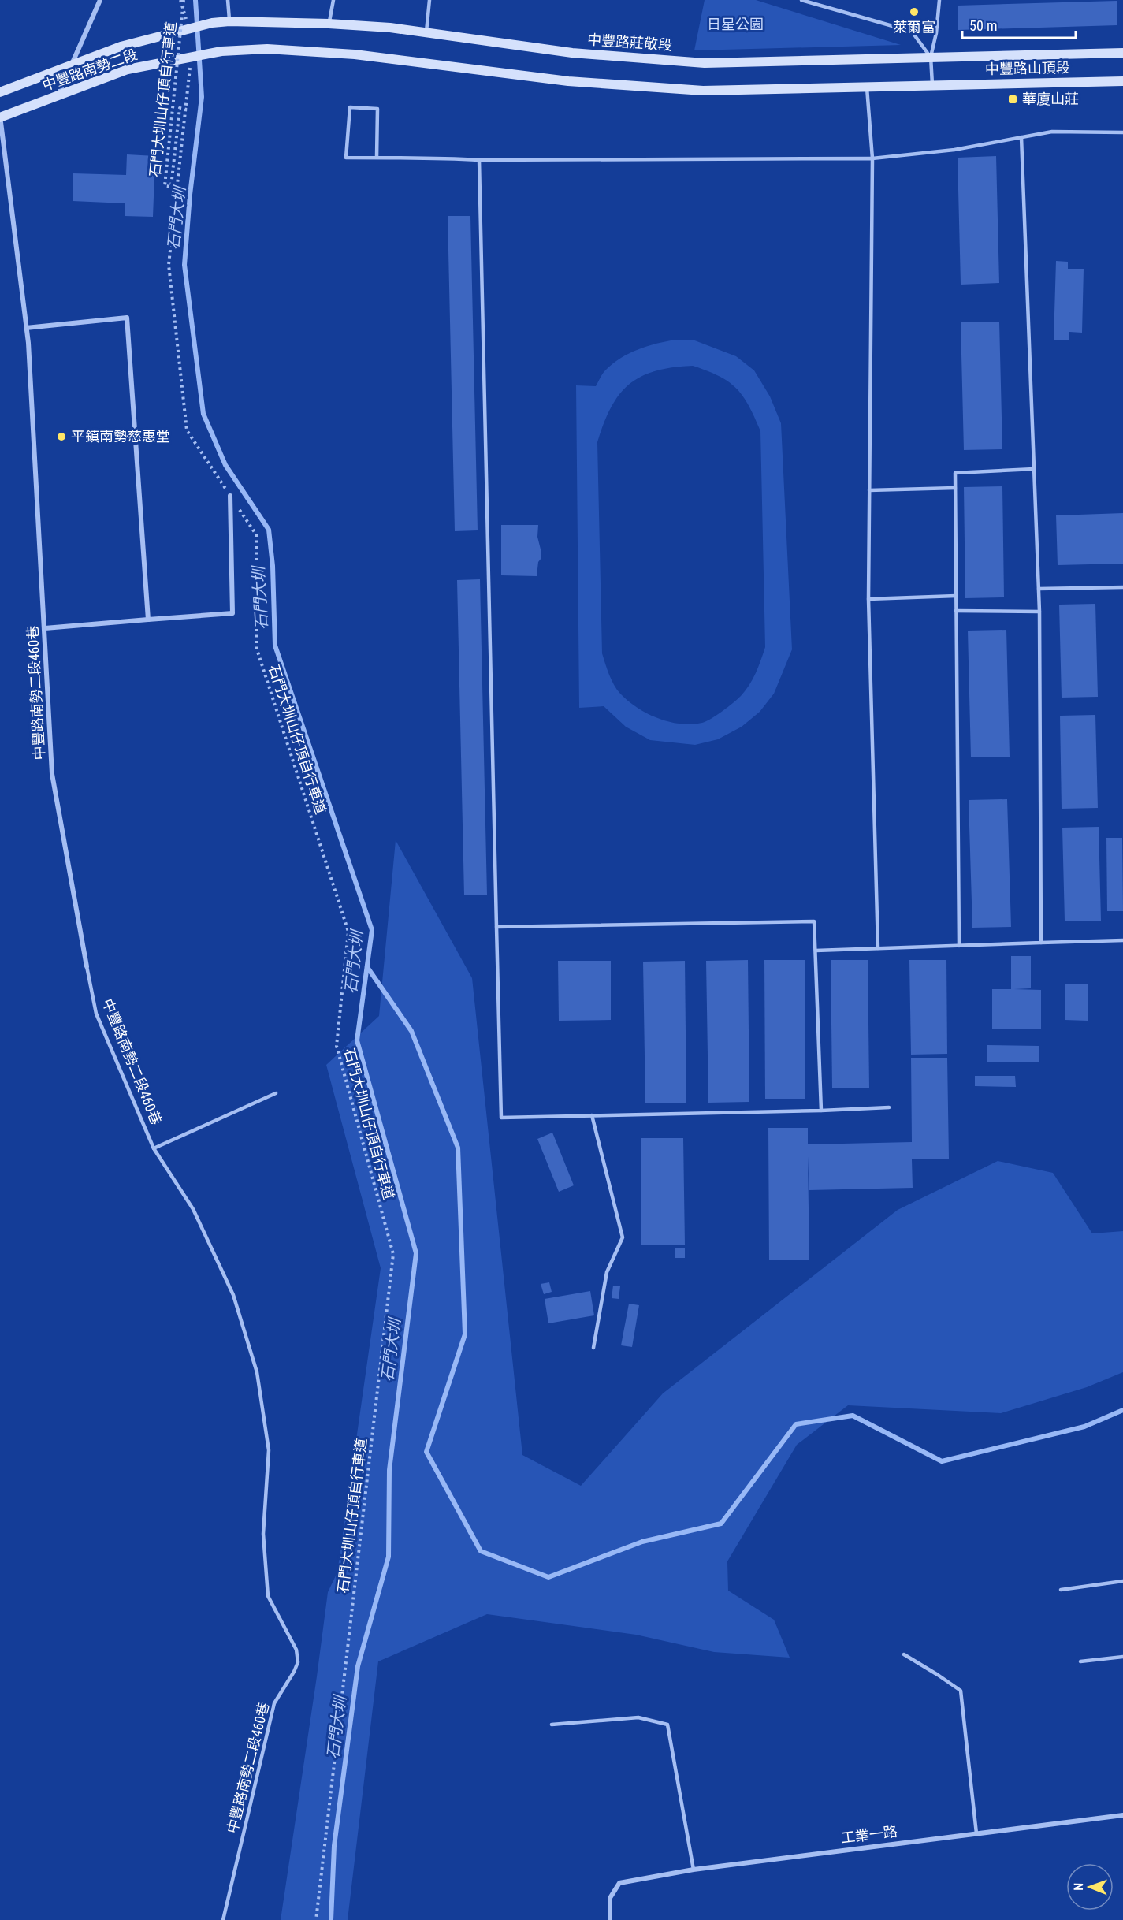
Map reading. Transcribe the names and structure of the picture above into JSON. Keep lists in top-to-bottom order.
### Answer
{
  "streets": {
    "main road": ["中豐路莊敬段", "中豐路山頂段", "中豐路南勢二段"],
    "street": ["中豐路南勢二段460巷", "工業一路"],
    "path": ["石門大圳山仔頂自行車道"]
  },
  "crossings": [
    ["中豐路莊敬段", "中豐路山頂段"],
    ["中豐路南勢二段", "石門大圳山仔頂自行車道"],
    ["中豐路南勢二段", "中豐路南勢二段460巷"]
  ],
  "water": ["石門大圳"],
  "parks": ["日星公園"],
  "places": {
    "other": ["萊爾富", "平鎮南勢慈惠堂"],
    "transit": ["華廈山莊"]
  },
  "scale_bar": "50 m",
  "north": "left"
}
